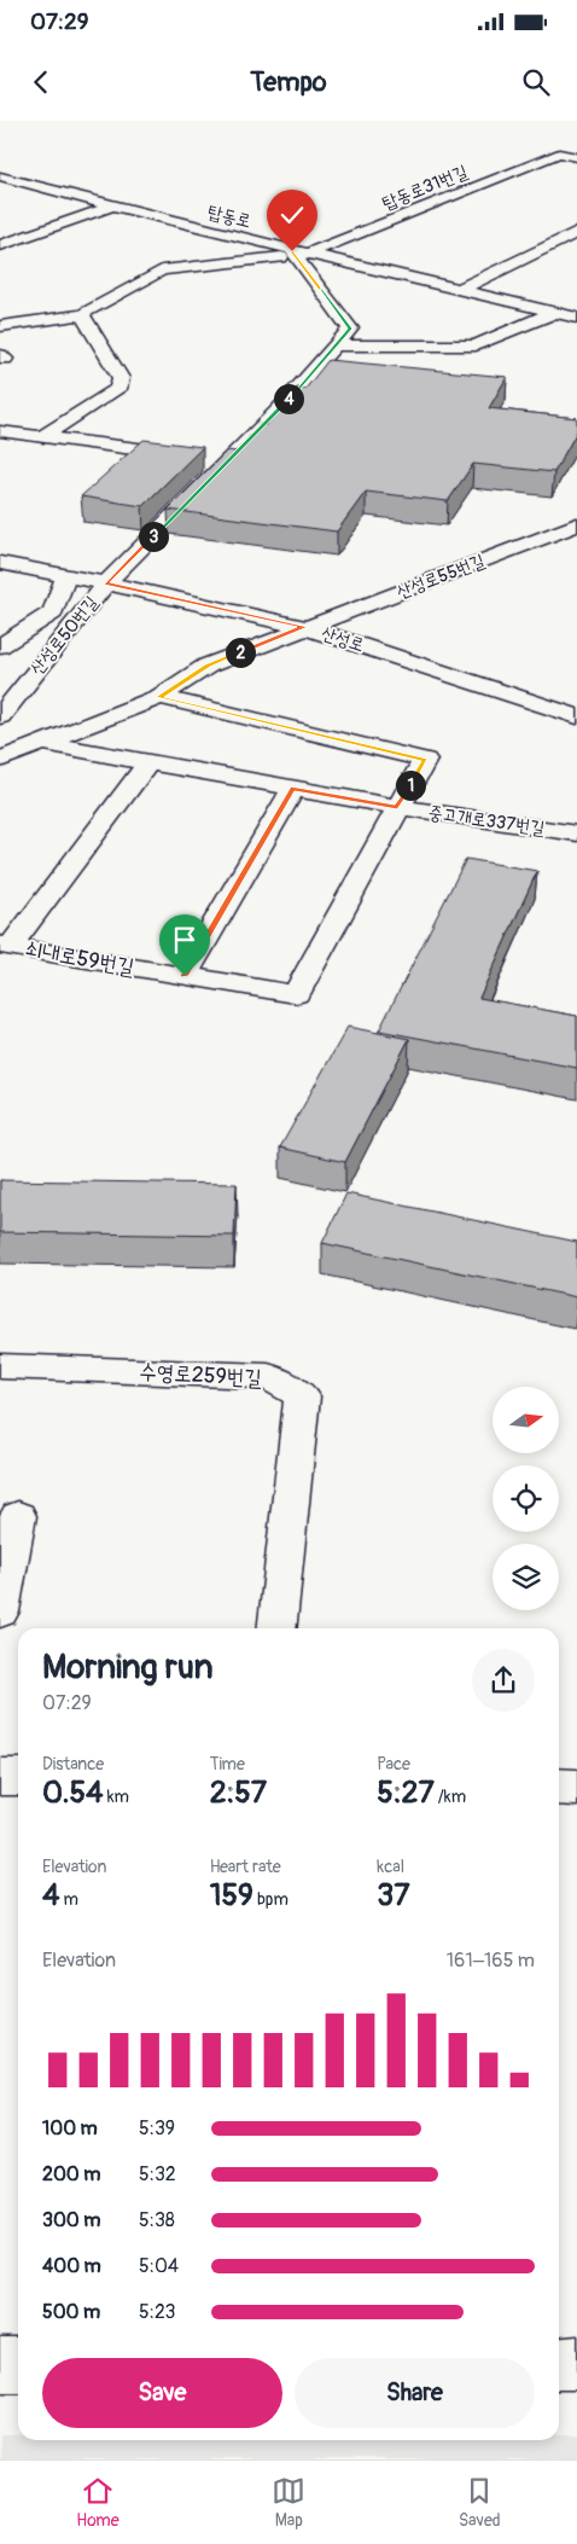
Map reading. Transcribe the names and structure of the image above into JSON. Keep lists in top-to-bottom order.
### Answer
{
  "streets": {
    "street": [
      "탑동로31번길",
      "탑동로",
      "산성로55번길",
      "산성로50번길",
      "산성로",
      "중고개로337번길",
      "쇠내로59번길",
      "수영로259번길"
    ]
  },
  "crossings": [
    ["탑동로31번길", "탑동로"],
    ["탑동로31번길", "산성로50번길"],
    ["탑동로", "산성로50번길"],
    ["산성로55번길", "산성로"],
    ["산성로55번길", "중고개로337번길"],
    ["산성로50번길", "산성로"],
    ["중고개로337번길", "쇠내로59번길"]
  ],
  "north": "right",
  "page": {
    "status": "07:29",
    "header": "Tempo",
    "pins": [
      "4",
      "3",
      "2",
      "1"
    ],
    "heading": ["Morning run", "07:29"],
    "stats": [
      ["Distance", "0.54 km"],
      ["Time", "2:57"],
      ["Pace", "5:27 /km"],
      ["Elevation", "4 m"],
      ["Heart rate", "159 bpm"],
      ["kcal", "37"]
    ],
    "chart": ["Elevation", "161–165 m"],
    "list": [
      {
        "name": "100 m",
        "note": "5:39"
      },
      {
        "name": "200 m",
        "note": "5:32"
      },
      {
        "name": "300 m",
        "note": "5:38"
      },
      {
        "name": "400 m",
        "note": "5:04"
      },
      {
        "name": "500 m",
        "note": "5:23"
      }
    ],
    "buttons": ["Save", "Share"],
    "tabs": ["Home", "Map", "Saved"]
  }
}
